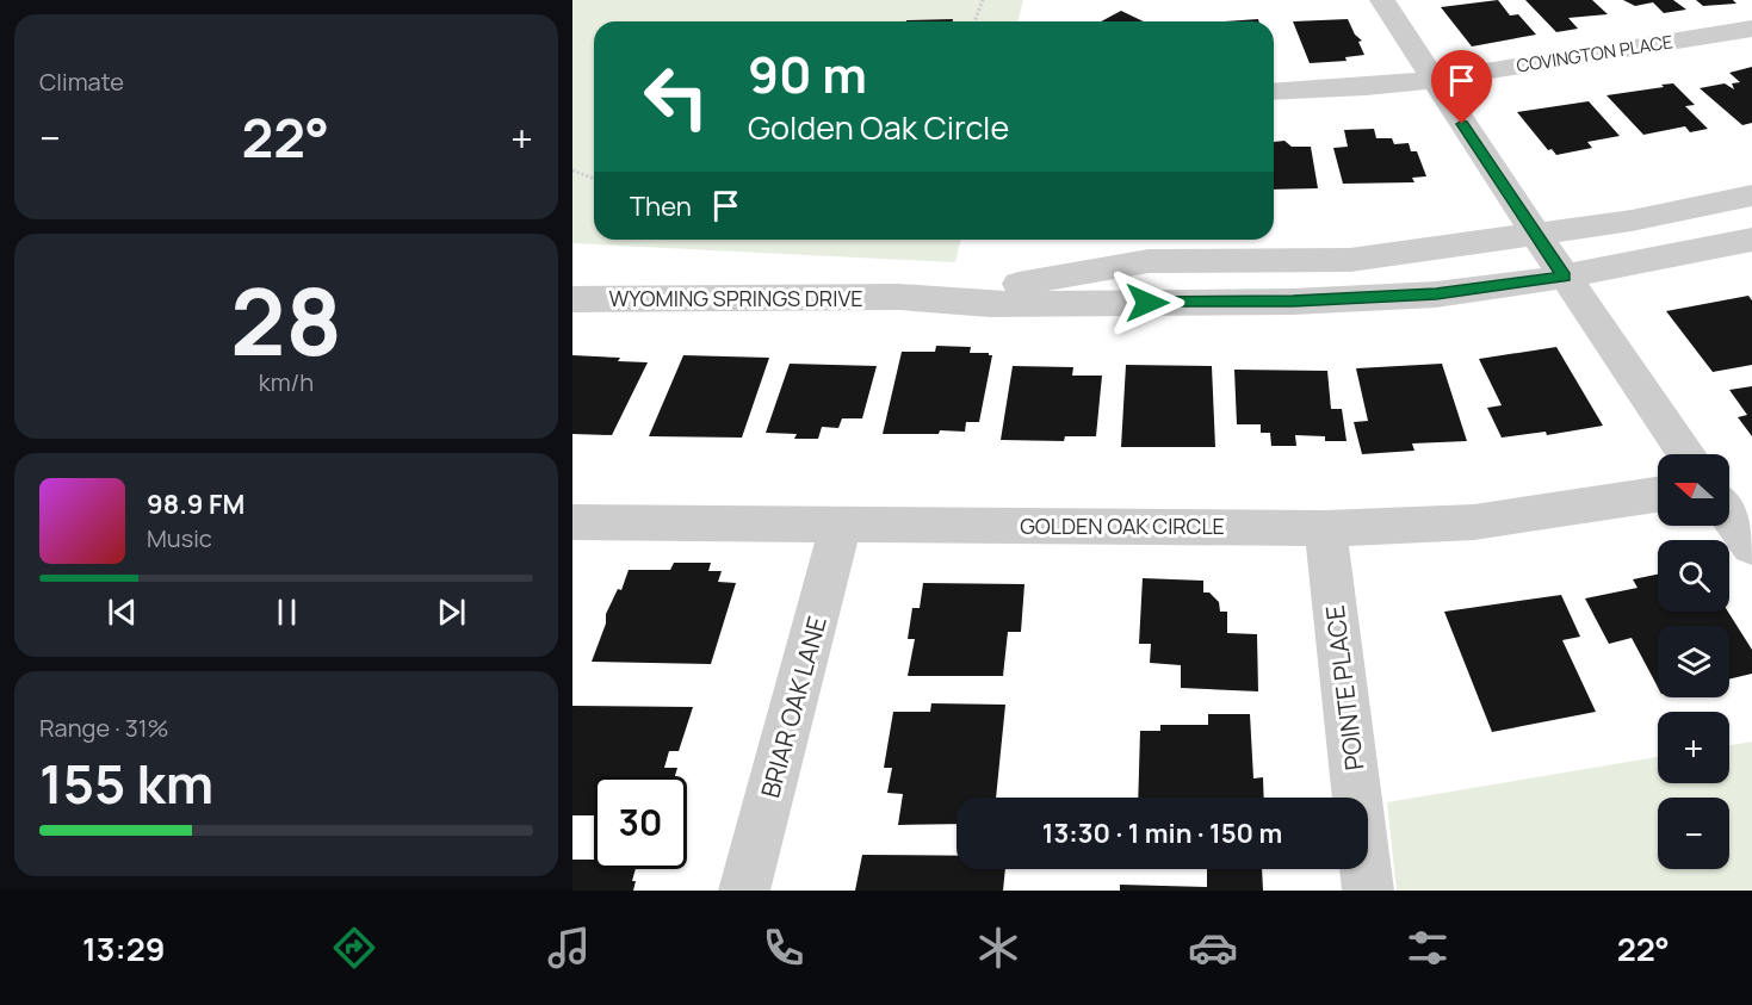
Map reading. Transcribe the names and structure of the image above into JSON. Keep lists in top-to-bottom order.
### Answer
{
  "streets": {
    "street": [
      "COVINGTON PLACE",
      "WYOMING SPRINGS DRIVE",
      "GOLDEN OAK CIRCLE",
      "POINTE PLACE",
      "BRIAR OAK LANE"
    ]
  },
  "crossings": [
    ["GOLDEN OAK CIRCLE", "POINTE PLACE"],
    ["GOLDEN OAK CIRCLE", "BRIAR OAK LANE"]
  ],
  "north": "left",
  "page": {
    "tile": [
      "Climate",
      ["28", "km/h"],
      ["Range · 31%", "155 km"]
    ],
    "turn": ["90 m", "Golden Oak Circle"],
    "heat": ["−", "22°", "+"],
    "then": "Then",
    "map_buttons": ["+", "−"],
    "song": ["98.9 FM", "Music"],
    "limit": "30",
    "trip": "13:30 · 1 min · 150 m",
    "tabs": ["13:29", "22°"]
  }
}
